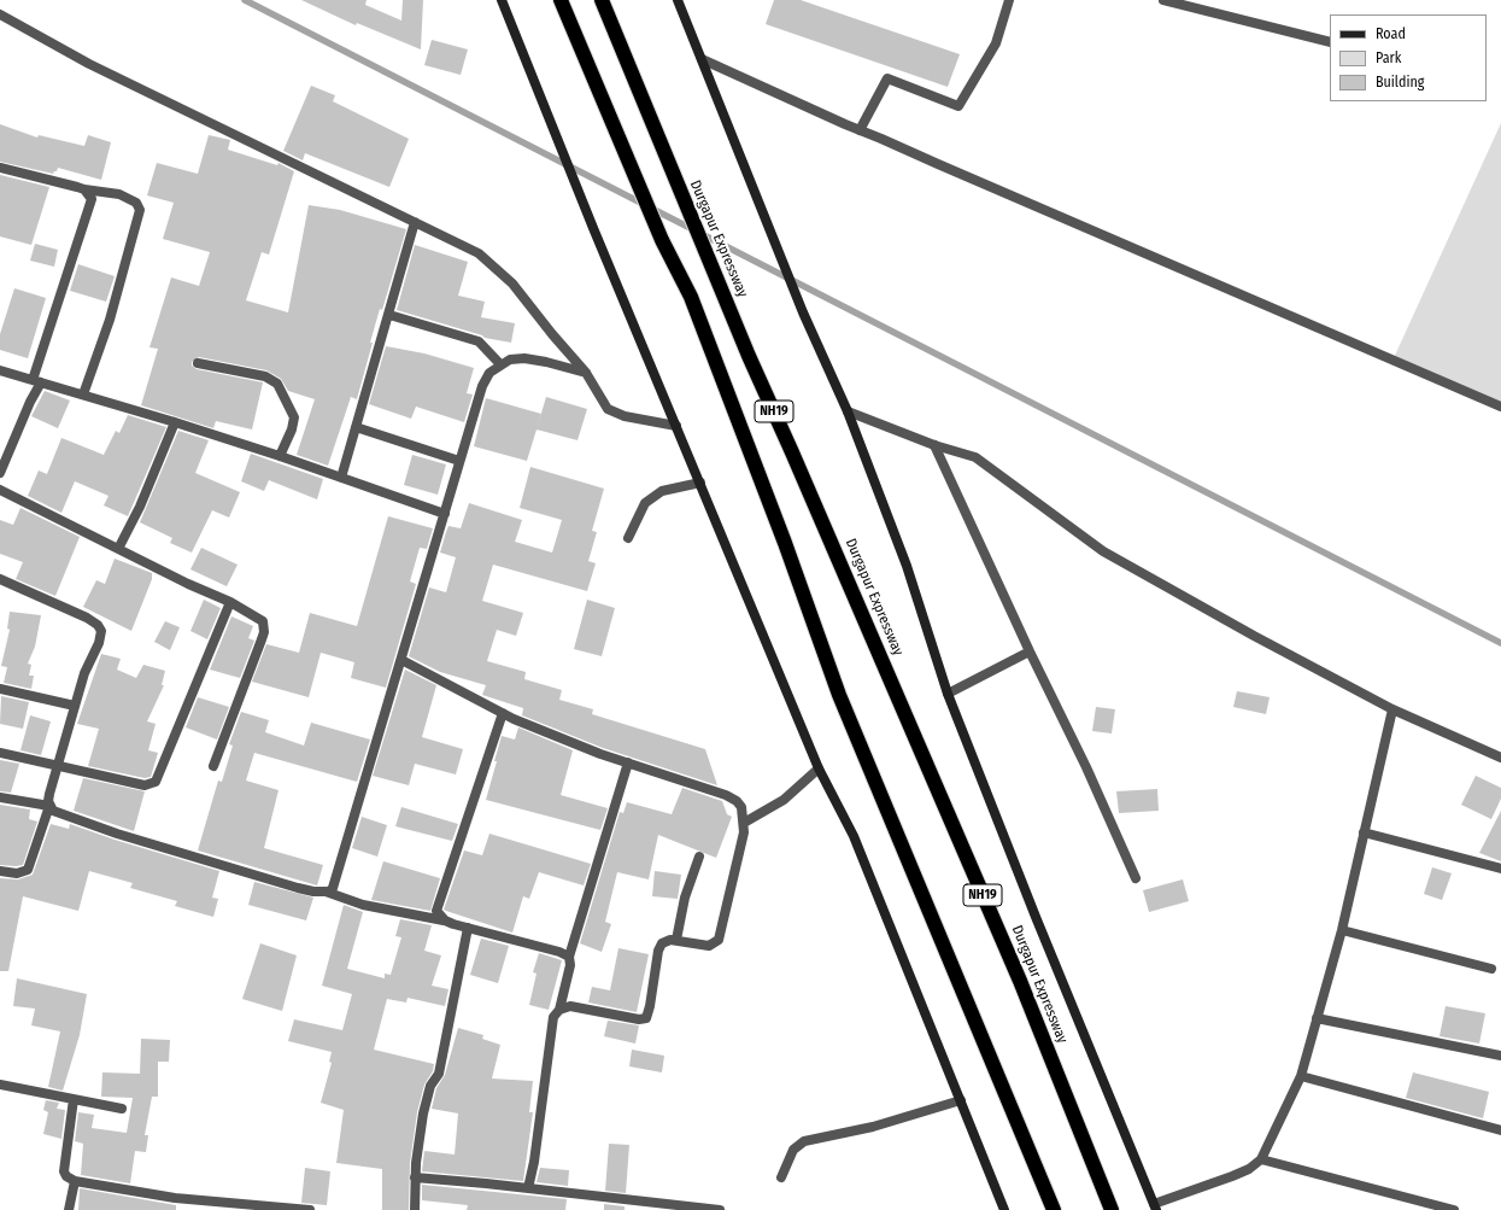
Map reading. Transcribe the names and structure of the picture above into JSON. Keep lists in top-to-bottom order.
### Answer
{
  "streets": {
    "highway": ["Durgapur Expressway", "NH19"]
  },
  "legend": ["Road", "Park", "Building"]
}
